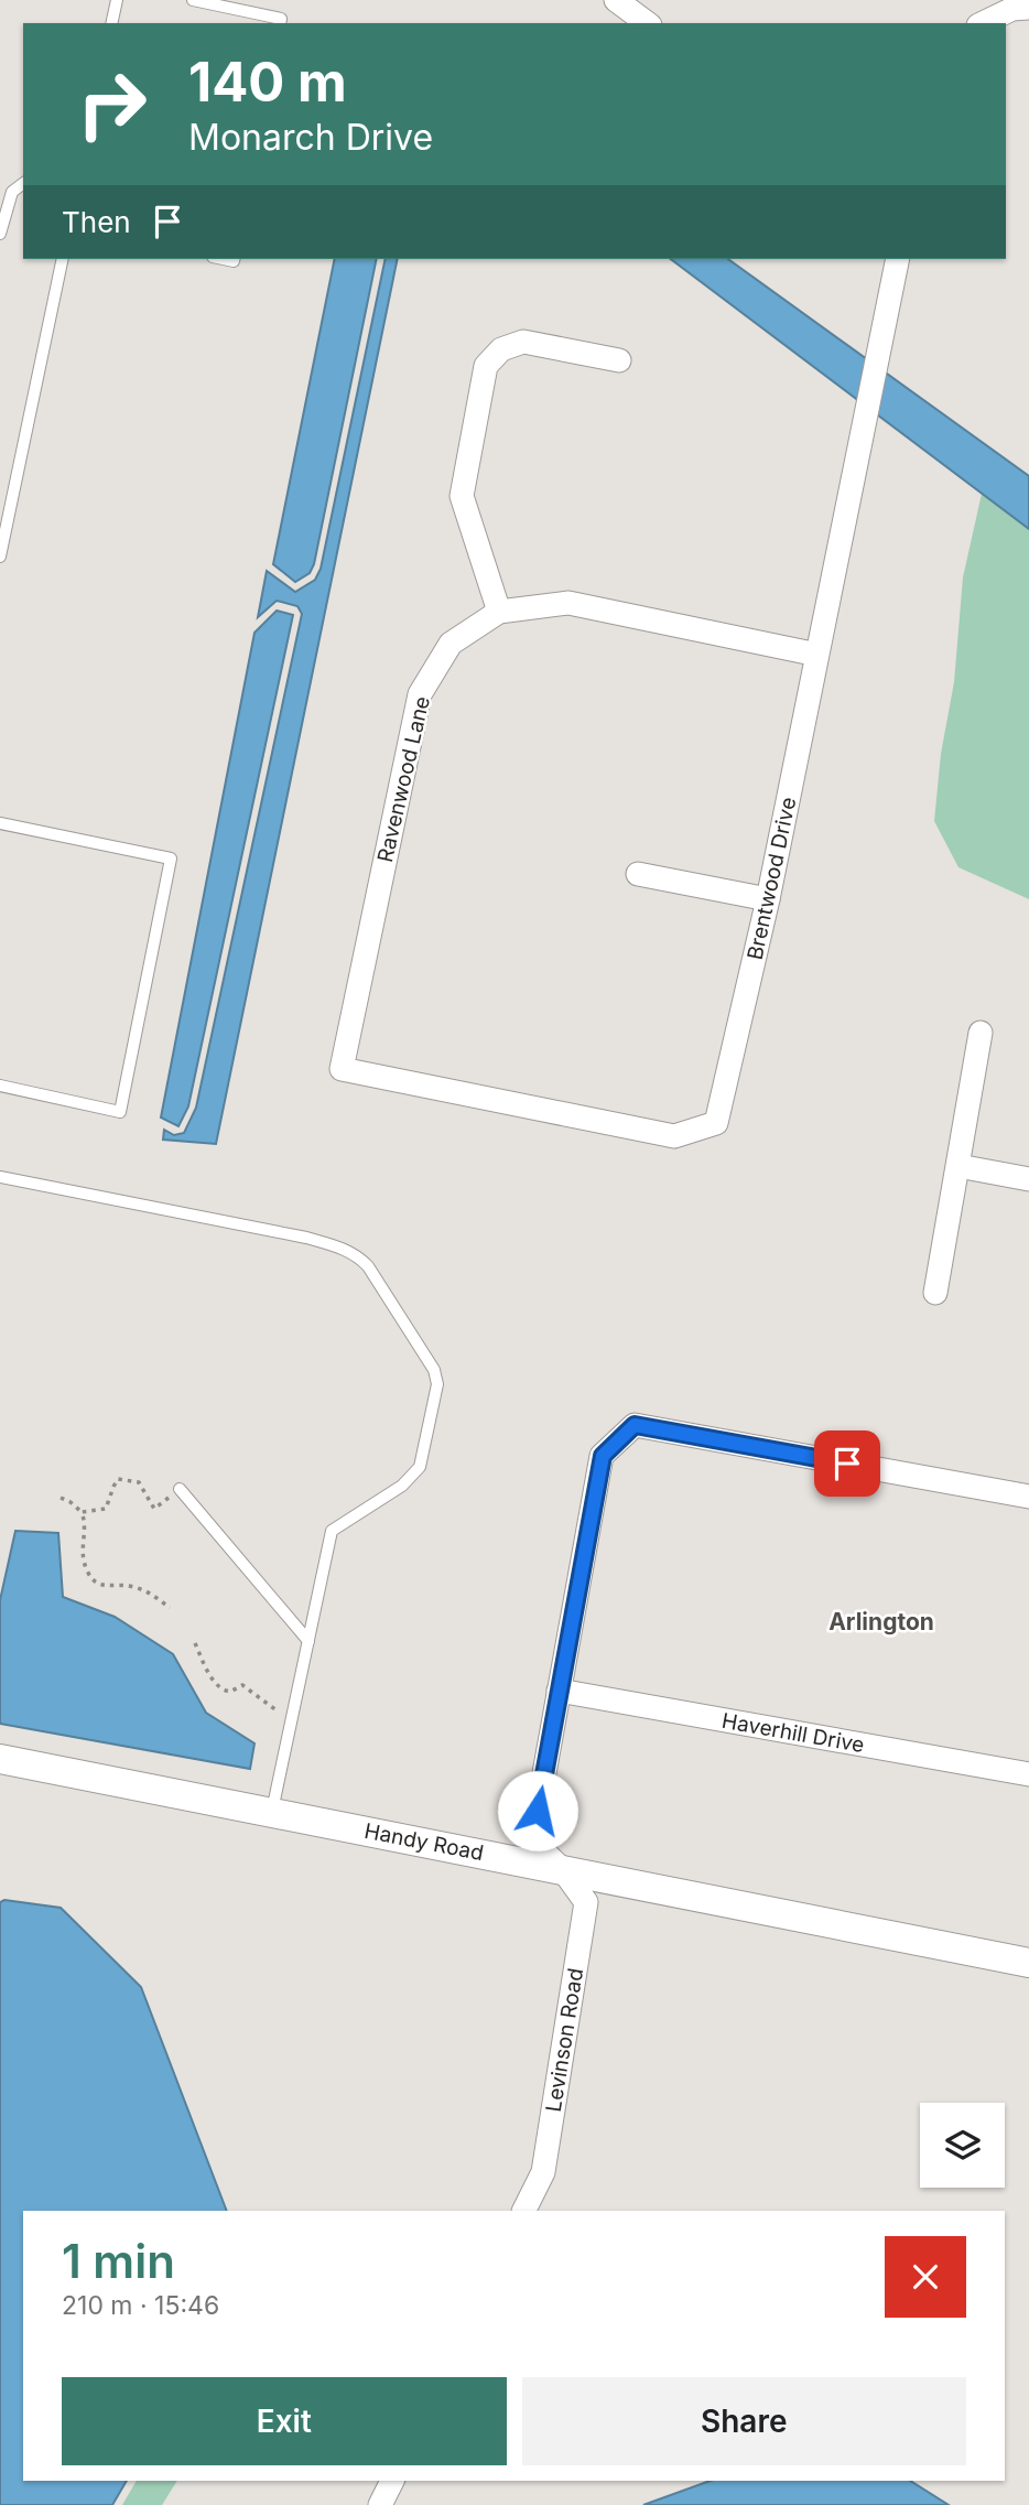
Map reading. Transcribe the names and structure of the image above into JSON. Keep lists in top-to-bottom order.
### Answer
{
  "streets": {
    "street": [
      "Ravenwood Lane",
      "Brentwood Drive",
      "Haverhill Drive",
      "Handy Road",
      "Levinson Road"
    ]
  },
  "crossings": [
    ["Ravenwood Lane", "Brentwood Drive"],
    ["Haverhill Drive", "Levinson Road"],
    ["Handy Road", "Levinson Road"]
  ],
  "districts": ["Arlington"],
  "page": {
    "turn": ["140 m", "Monarch Drive"],
    "then": "Then",
    "heading": ["1 min", "210 m · 15:46"],
    "buttons": ["Exit", "Share"]
  }
}
